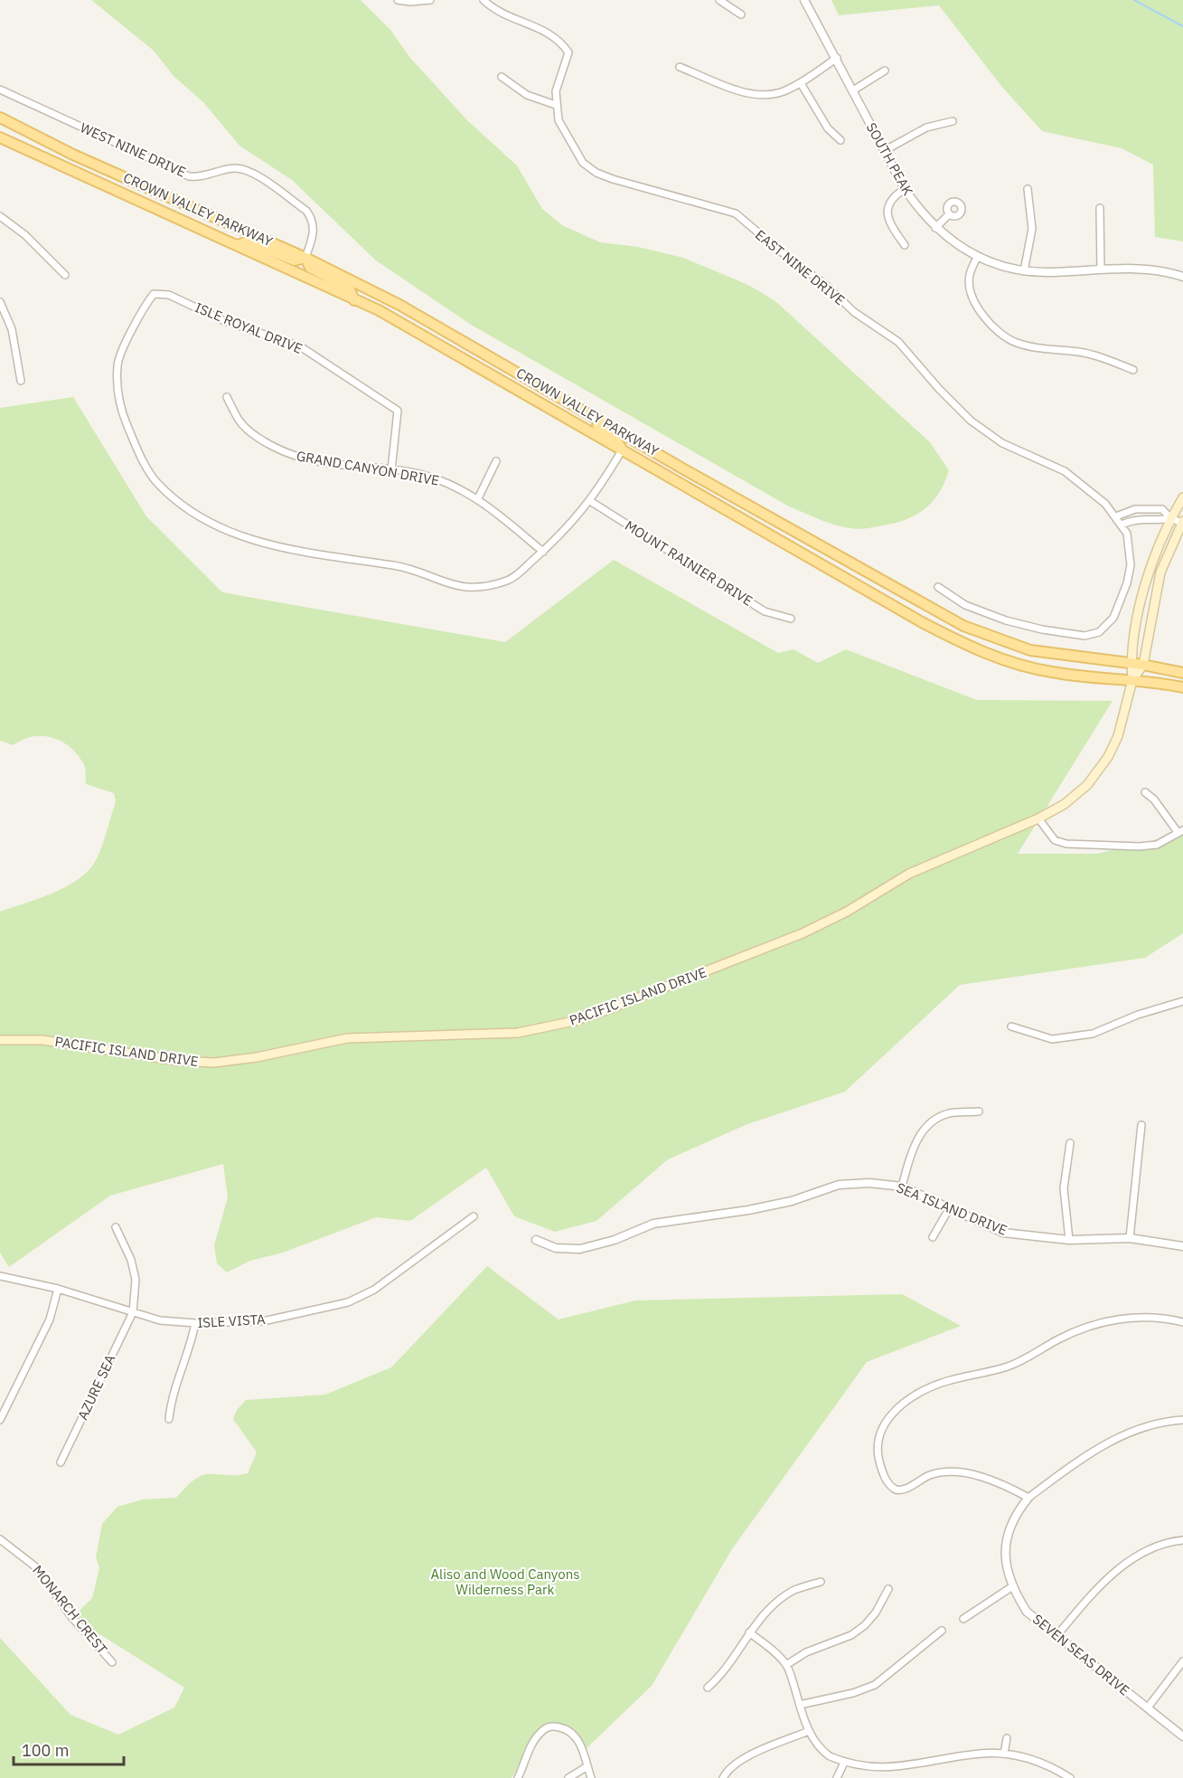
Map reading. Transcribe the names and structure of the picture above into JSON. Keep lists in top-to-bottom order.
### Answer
{
  "streets": {
    "main road": ["CROWN VALLEY PARKWAY", "PACIFIC ISLAND DRIVE"],
    "street": [
      "WEST NINE DRIVE",
      "SOUTH PEAK",
      "EAST NINE DRIVE",
      "ISLE ROYAL DRIVE",
      "GRAND CANYON DRIVE",
      "MOUNT RAINIER DRIVE",
      "SEA ISLAND DRIVE",
      "ISLE VISTA",
      "AZURE SEA",
      "MONARCH CREST",
      "SEVEN SEAS DRIVE"
    ]
  },
  "crossings": [
    ["WEST NINE DRIVE", "CROWN VALLEY PARKWAY"],
    ["CROWN VALLEY PARKWAY", "PACIFIC ISLAND DRIVE"],
    ["ISLE ROYAL DRIVE", "GRAND CANYON DRIVE"],
    ["ISLE VISTA", "AZURE SEA"]
  ],
  "parks": ["Aliso and Wood Canyons Wilderness Park"],
  "scale_bar": "100 m"
}
